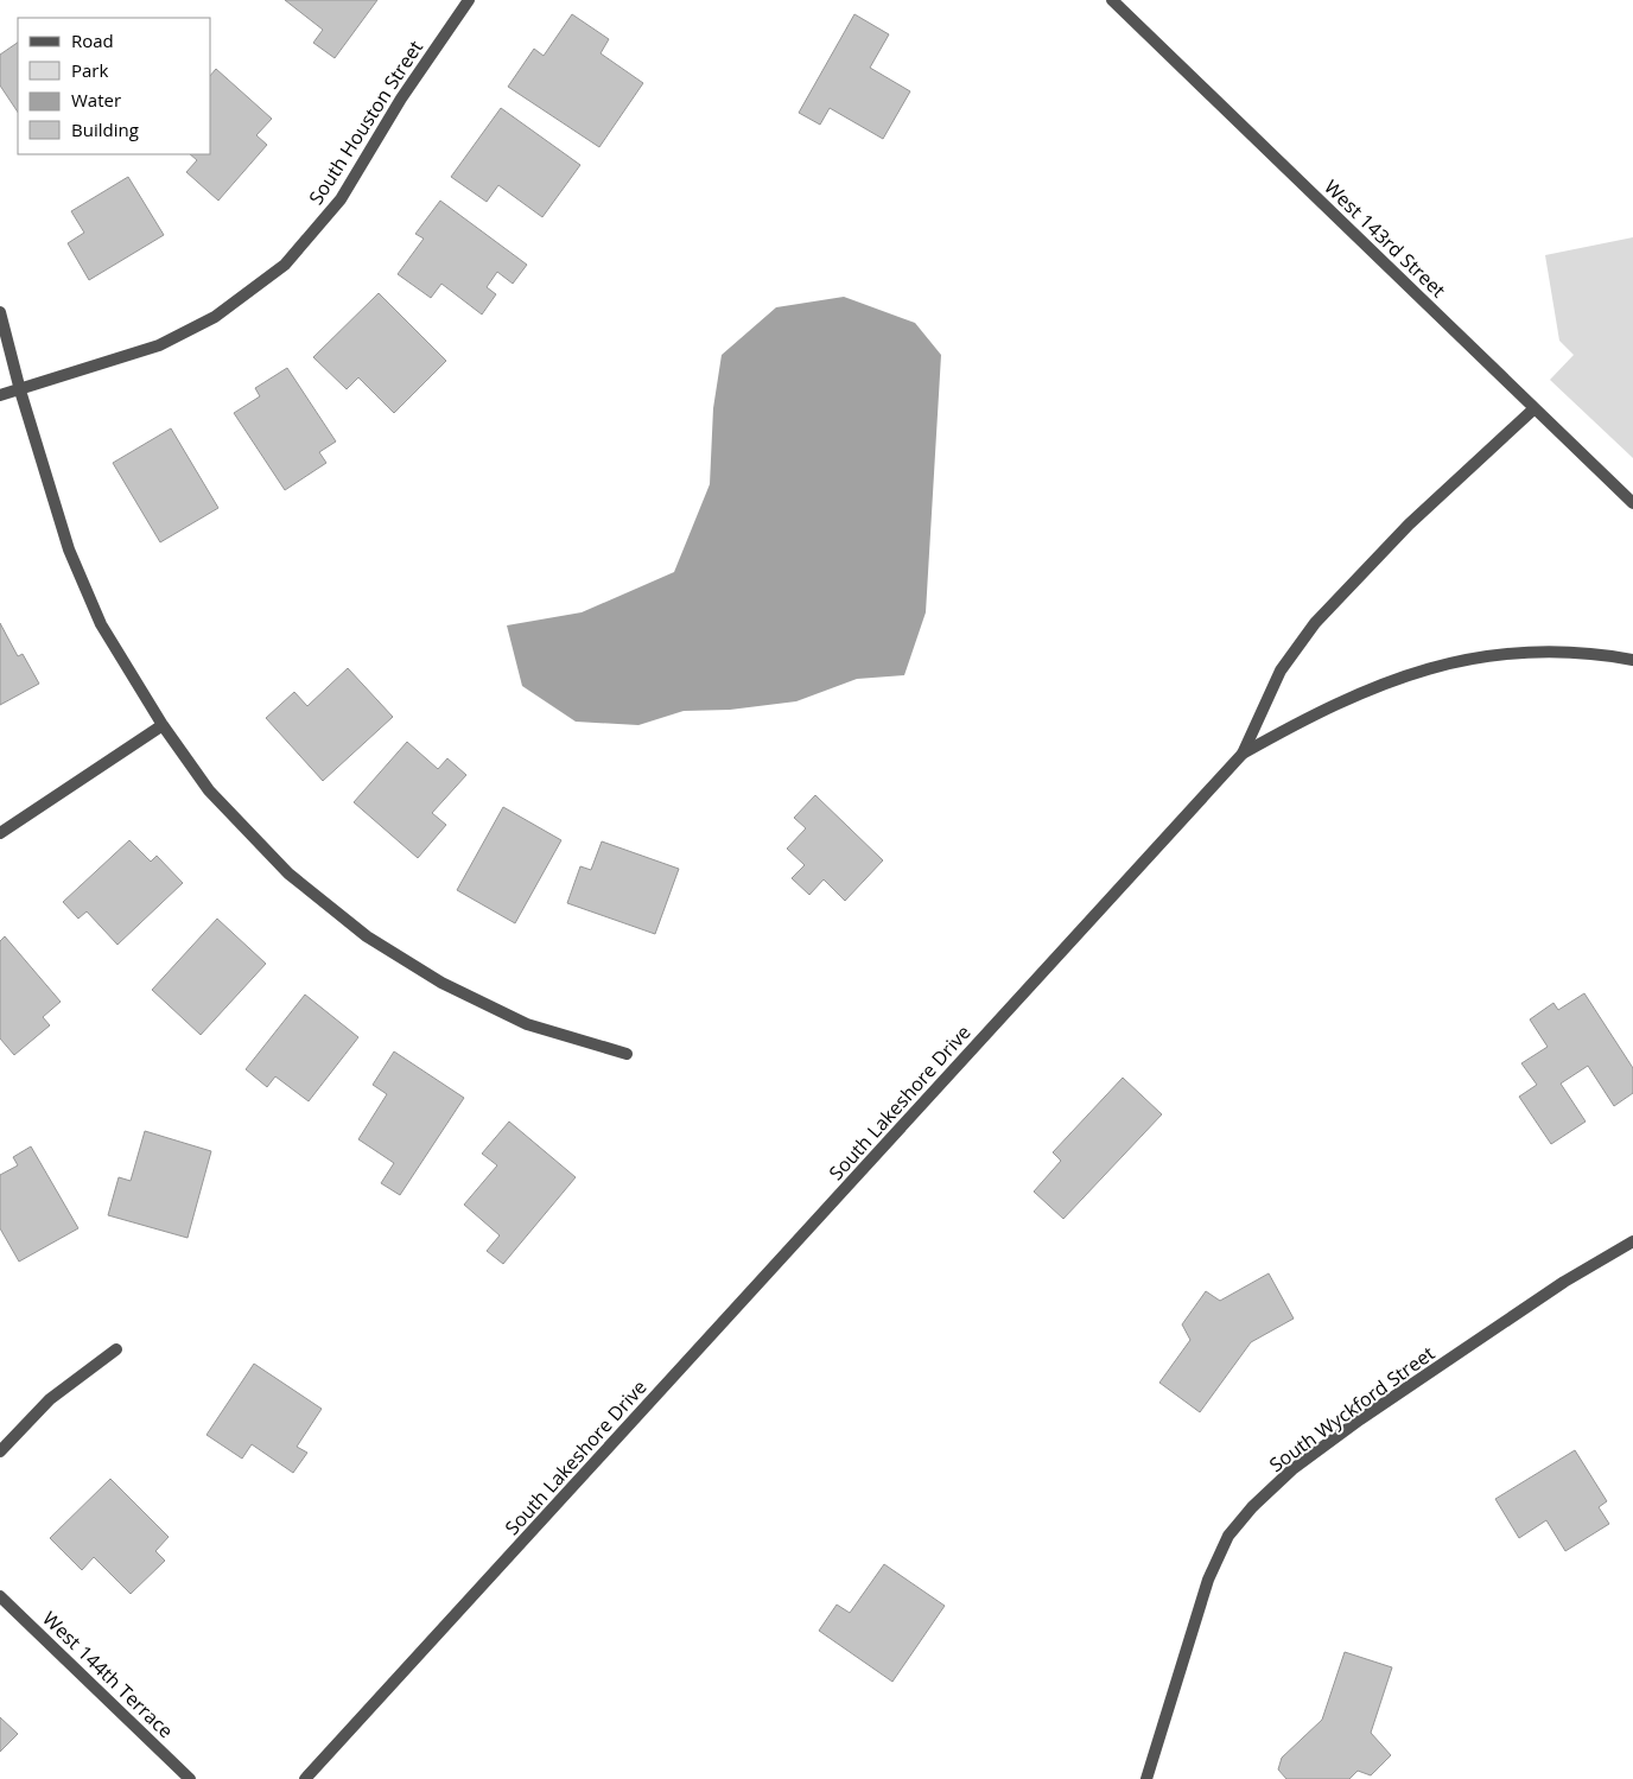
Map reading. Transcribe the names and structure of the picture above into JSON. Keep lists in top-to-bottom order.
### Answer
{
  "streets": {
    "street": [
      "South Houston Street",
      "West 143rd Street",
      "South Lakeshore Drive",
      "South Wyckford Street",
      "West 144th Terrace"
    ]
  },
  "legend": [
    "Road",
    "Park",
    "Water",
    "Building"
  ]
}
